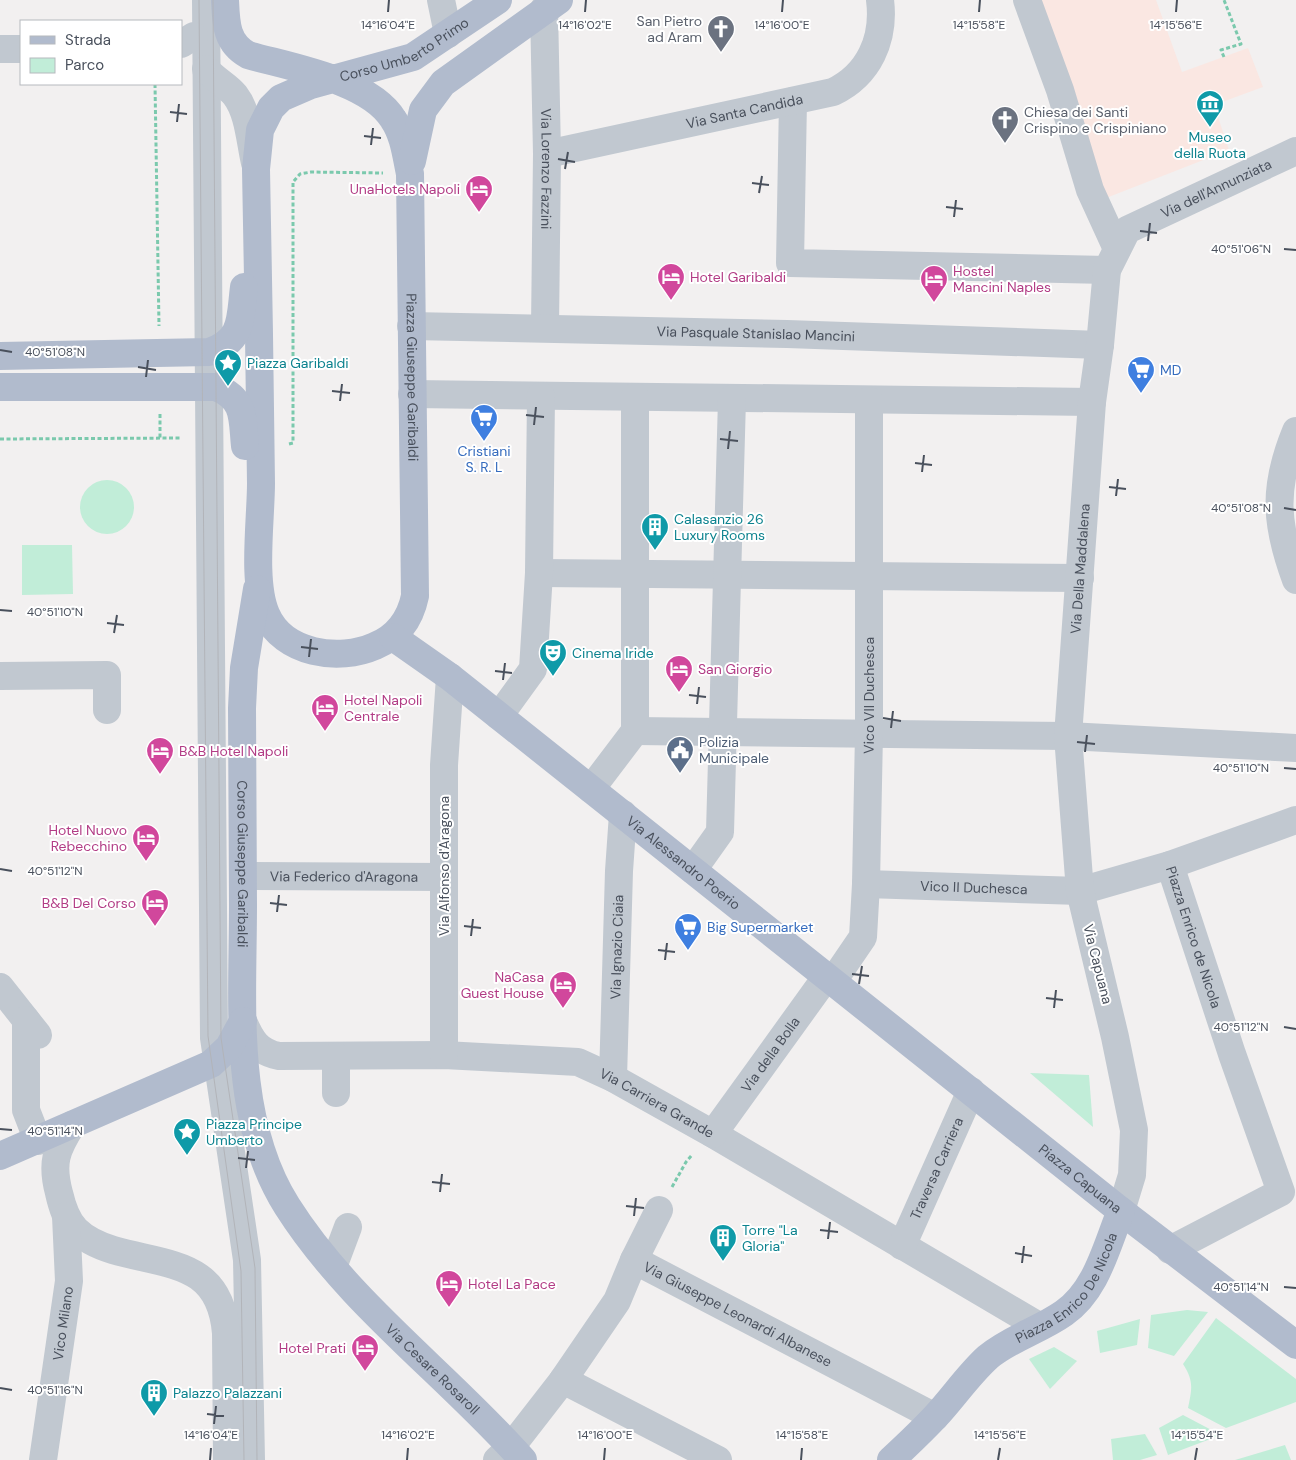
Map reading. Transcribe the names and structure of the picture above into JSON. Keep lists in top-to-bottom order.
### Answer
{
  "streets": {
    "main road": [
      "Corso Umberto Primo",
      "Piazza Giuseppe Garibaldi",
      "Via Alessandro Poerio",
      "Corso Giuseppe Garibaldi",
      "Piazza Capuana",
      "Piazza Enrico De Nicola",
      "Via Cesare Rosaroll"
    ],
    "street": [
      "Via Santa Candida",
      "Via Lorenzo Fazzini",
      "Via dell'Annunziata",
      "Via Pasquale Stanislao Mancini",
      "Via Della Maddalena",
      "Vico VII Duchesca",
      "Via Alfonso d'Aragona",
      "Via Federico d'Aragona",
      "Vico II Duchesca",
      "Piazza Enrico de Nicola",
      "Via Ignazio Ciaia",
      "Via Capuana",
      "Via della Bolla",
      "Via Carriera Grande",
      "Traversa Carriera",
      "Via Giuseppe Leonardi Albanese",
      "Vico Milano"
    ]
  },
  "crossings": [
    ["Corso Umberto Primo", "Piazza Giuseppe Garibaldi"],
    ["Via Santa Candida", "Via Lorenzo Fazzini"],
    ["Via Lorenzo Fazzini", "Via Pasquale Stanislao Mancini"],
    ["Via dell'Annunziata", "Via Della Maddalena"],
    ["Via Pasquale Stanislao Mancini", "Piazza Giuseppe Garibaldi"],
    ["Via Pasquale Stanislao Mancini", "Via Della Maddalena"],
    ["Piazza Giuseppe Garibaldi", "Via Alessandro Poerio"],
    ["Piazza Giuseppe Garibaldi", "Corso Giuseppe Garibaldi"],
    ["Via Della Maddalena", "Vico II Duchesca"],
    ["Via Della Maddalena", "Via Capuana"],
    ["Vico VII Duchesca", "Via Alessandro Poerio"],
    ["Vico VII Duchesca", "Vico II Duchesca"],
    ["Vico VII Duchesca", "Via della Bolla"],
    ["Via Alessandro Poerio", "Via Alfonso d'Aragona"],
    ["Via Alessandro Poerio", "Via Ignazio Ciaia"],
    ["Via Alessandro Poerio", "Via della Bolla"],
    ["Via Alessandro Poerio", "Traversa Carriera"],
    ["Via Alessandro Poerio", "Piazza Capuana"],
    ["Corso Giuseppe Garibaldi", "Via Federico d'Aragona"],
    ["Corso Giuseppe Garibaldi", "Via Carriera Grande"],
    ["Via Alfonso d'Aragona", "Via Federico d'Aragona"],
    ["Via Alfonso d'Aragona", "Via Carriera Grande"],
    ["Vico II Duchesca", "Piazza Enrico de Nicola"],
    ["Vico II Duchesca", "Via Capuana"],
    ["Piazza Enrico de Nicola", "Piazza Enrico De Nicola"],
    ["Via Ignazio Ciaia", "Via Carriera Grande"],
    ["Via Capuana", "Piazza Capuana"],
    ["Via della Bolla", "Via Carriera Grande"],
    ["Via Carriera Grande", "Traversa Carriera"],
    ["Via Carriera Grande", "Piazza Enrico De Nicola"],
    ["Traversa Carriera", "Piazza Capuana"],
    ["Piazza Capuana", "Piazza Enrico De Nicola"],
    ["Piazza Enrico De Nicola", "Via Giuseppe Leonardi Albanese"],
    ["Via Giuseppe Leonardi Albanese", "Via Cesare Rosaroll"]
  ],
  "places": {
    "church": ["San Pietro ad Aram", "Chiesa dei Santi Crispino e Crispiniano"],
    "museum": ["Museo della Ruota"],
    "hotel": [
      "UnaHotels Napoli",
      "Hotel Garibaldi",
      "Hostel Mancini Naples",
      "San Giorgio",
      "Hotel Napoli Centrale",
      "B&B Hotel Napoli",
      "Hotel Nuovo Rebecchino",
      "B&B Del Corso",
      "NaCasa Guest House",
      "Hotel La Pace",
      "Hotel Prati"
    ],
    "place": ["Piazza Garibaldi", "Piazza Principe Umberto"],
    "supermarket": ["MD", "Cristiani S. R. L", "Big Supermarket"],
    "building": ["Calasanzio 26 Luxury Rooms", "Torre \"La Gloria\"", "Palazzo Palazzani"],
    "theatre": ["Cinema Iride"],
    "public building": ["Polizia Municipale"]
  },
  "legend": ["Strada", "Parco"],
  "coordinates": [
    "14°16'04\"E",
    "14°16'02\"E",
    "14°16'00\"E",
    "14°15'58\"E",
    "14°15'56\"E",
    "40°51'06\"N",
    "40°51'08\"N",
    "40°51'10\"N",
    "40°51'12\"N",
    "40°51'14\"N",
    "40°51'16\"N",
    "14°15'54\"E"
  ]
}
